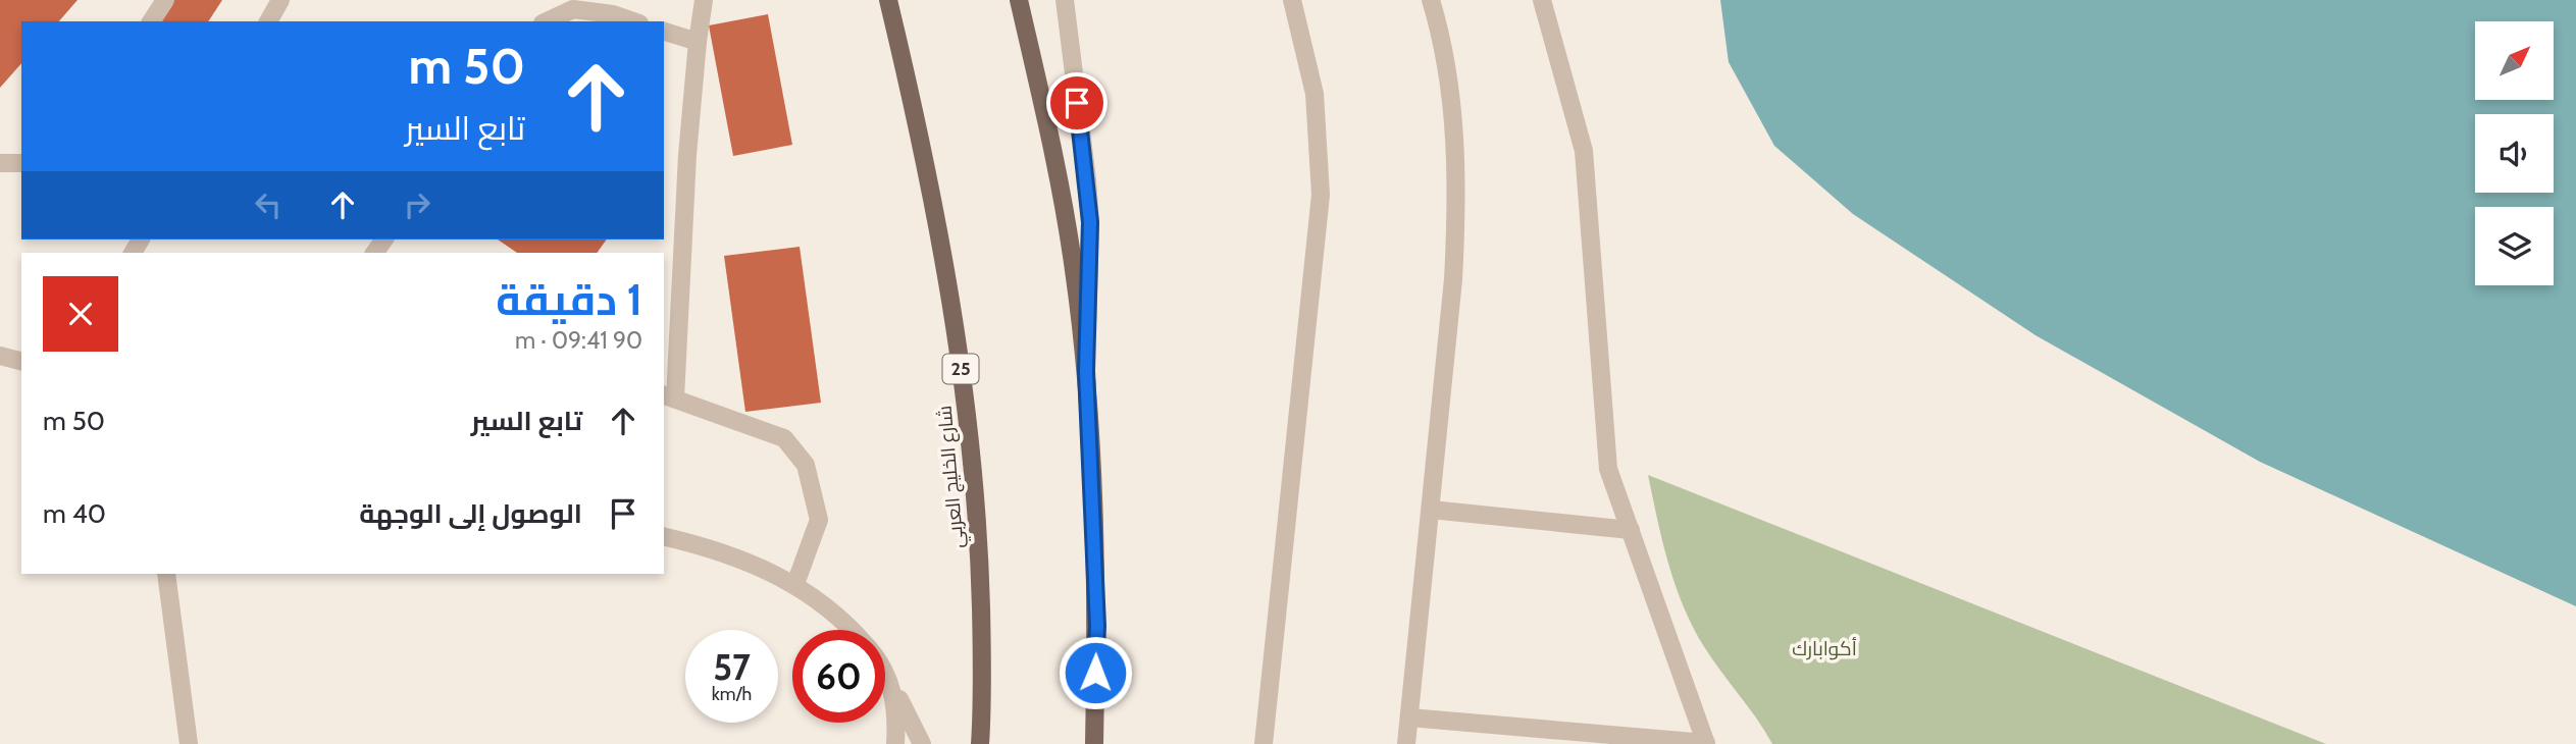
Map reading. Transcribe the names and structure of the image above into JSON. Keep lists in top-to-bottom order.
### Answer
{
  "streets": {
    "main road": ["25", "شارع الخليج العربي"]
  },
  "parks": ["أكوابارك"],
  "north": "top right",
  "page": {
    "turn": ["50 m", "تابع السير"],
    "heading": ["1 دقيقة", "90 m · 09:41"],
    "list": [
      {
        "name": "تابع السير",
        "value": "50 m"
      },
      {
        "name": "الوصول إلى الوجهة",
        "value": "40 m"
      }
    ],
    "speed": "57 km/h",
    "limit": "60"
  }
}
